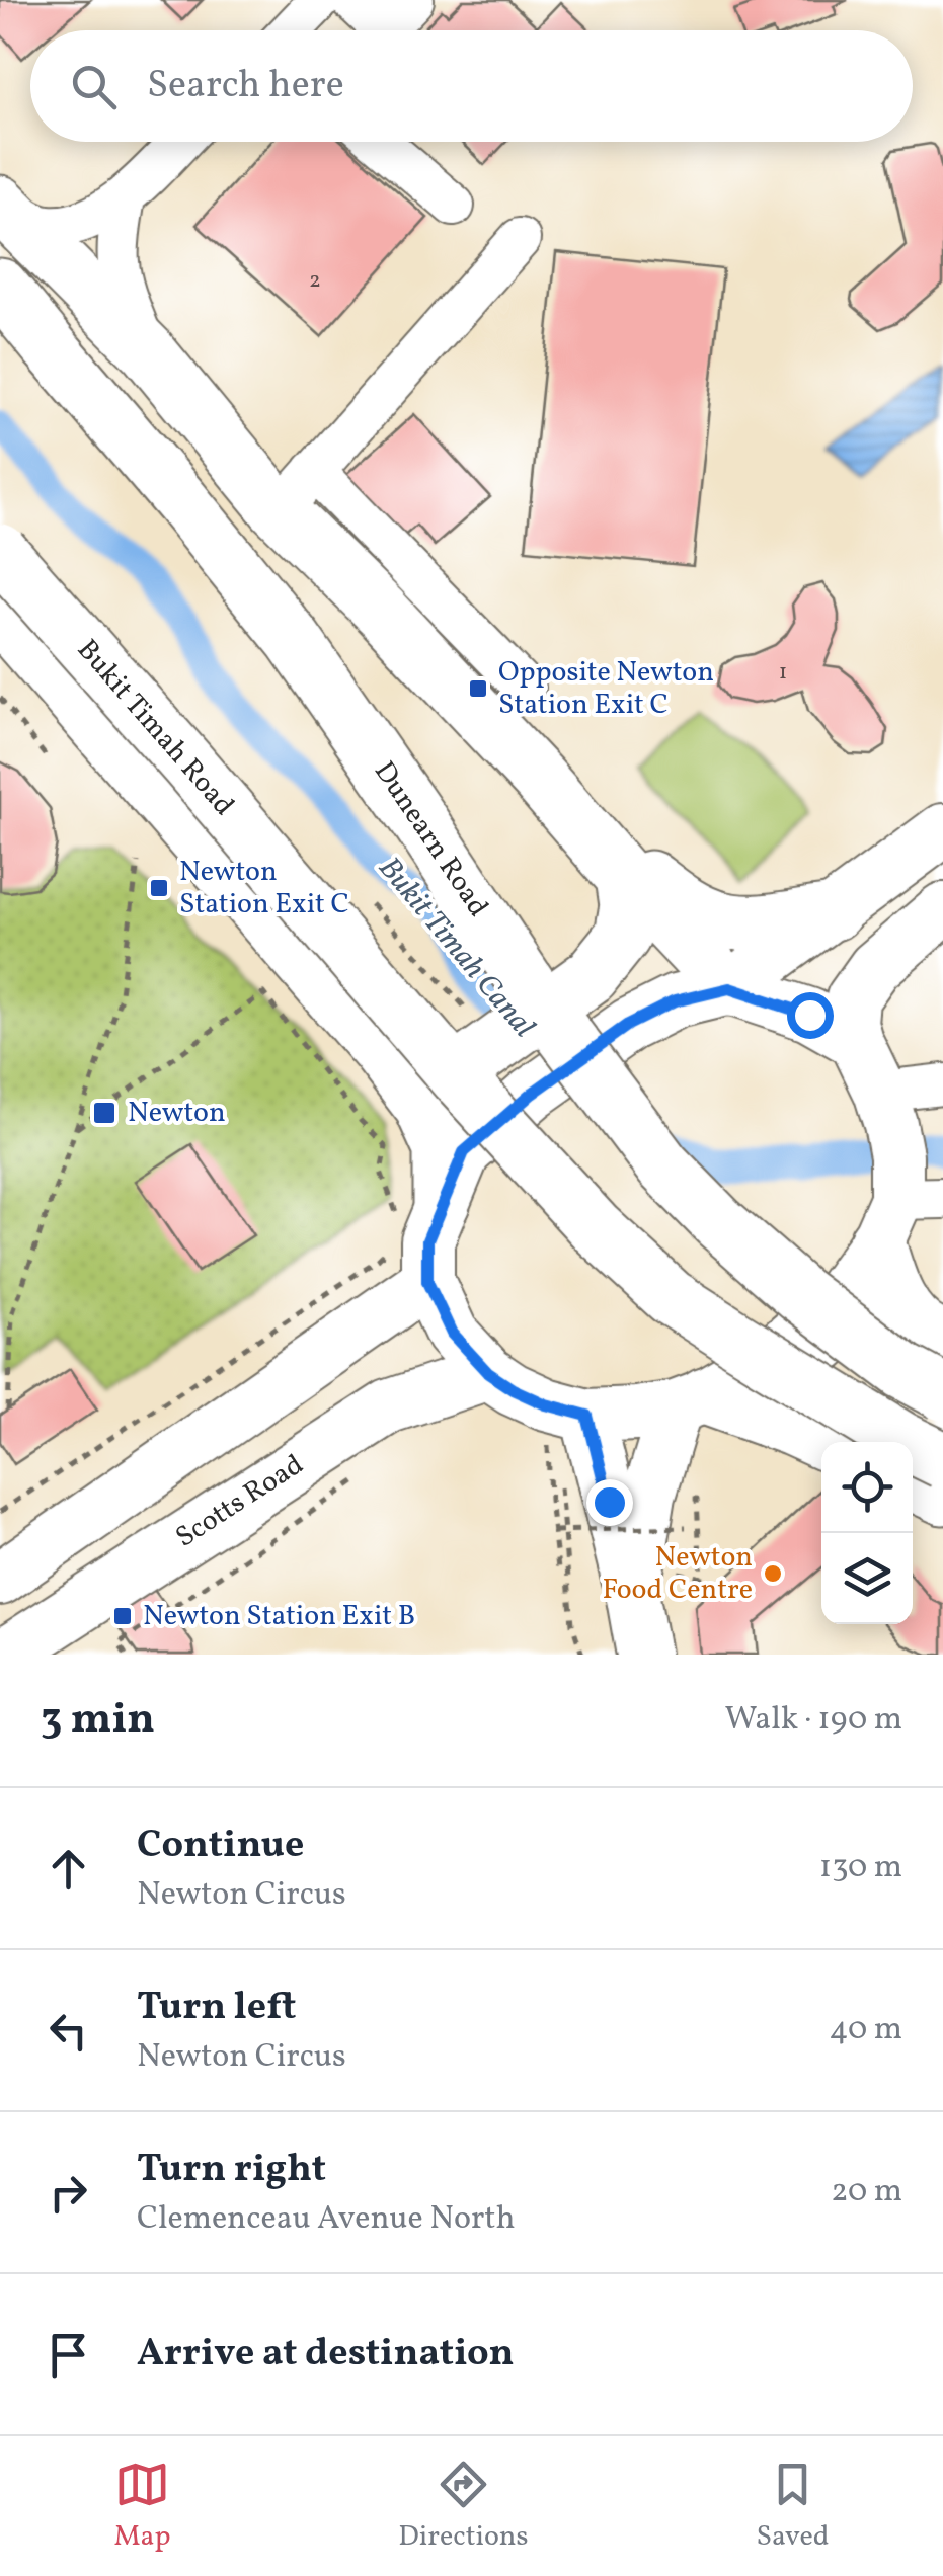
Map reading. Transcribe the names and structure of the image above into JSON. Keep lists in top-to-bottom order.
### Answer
{
  "streets": {
    "highway": ["Bukit Timah Road", "Dunearn Road"],
    "main road": ["Scotts Road"]
  },
  "water": ["Bukit Timah Canal"],
  "places": {
    "transit": [
      "Opposite Newton Station Exit C",
      "Newton Station Exit C",
      "Newton",
      "Newton Station Exit B"
    ],
    "other": ["Newton Food Centre"]
  },
  "house_numbers": ["2", "1"],
  "page": {
    "search": "Search here",
    "heading": ["3 min", "Walk · 190 m"],
    "list": [
      ["Continue", "Newton Circus", "130 m"],
      ["Turn left", "Newton Circus", "40 m"],
      ["Turn right", "Clemenceau Avenue North", "20 m"],
      "Arrive at destination"
    ],
    "nav": ["Map", "Directions", "Saved"]
  }
}
